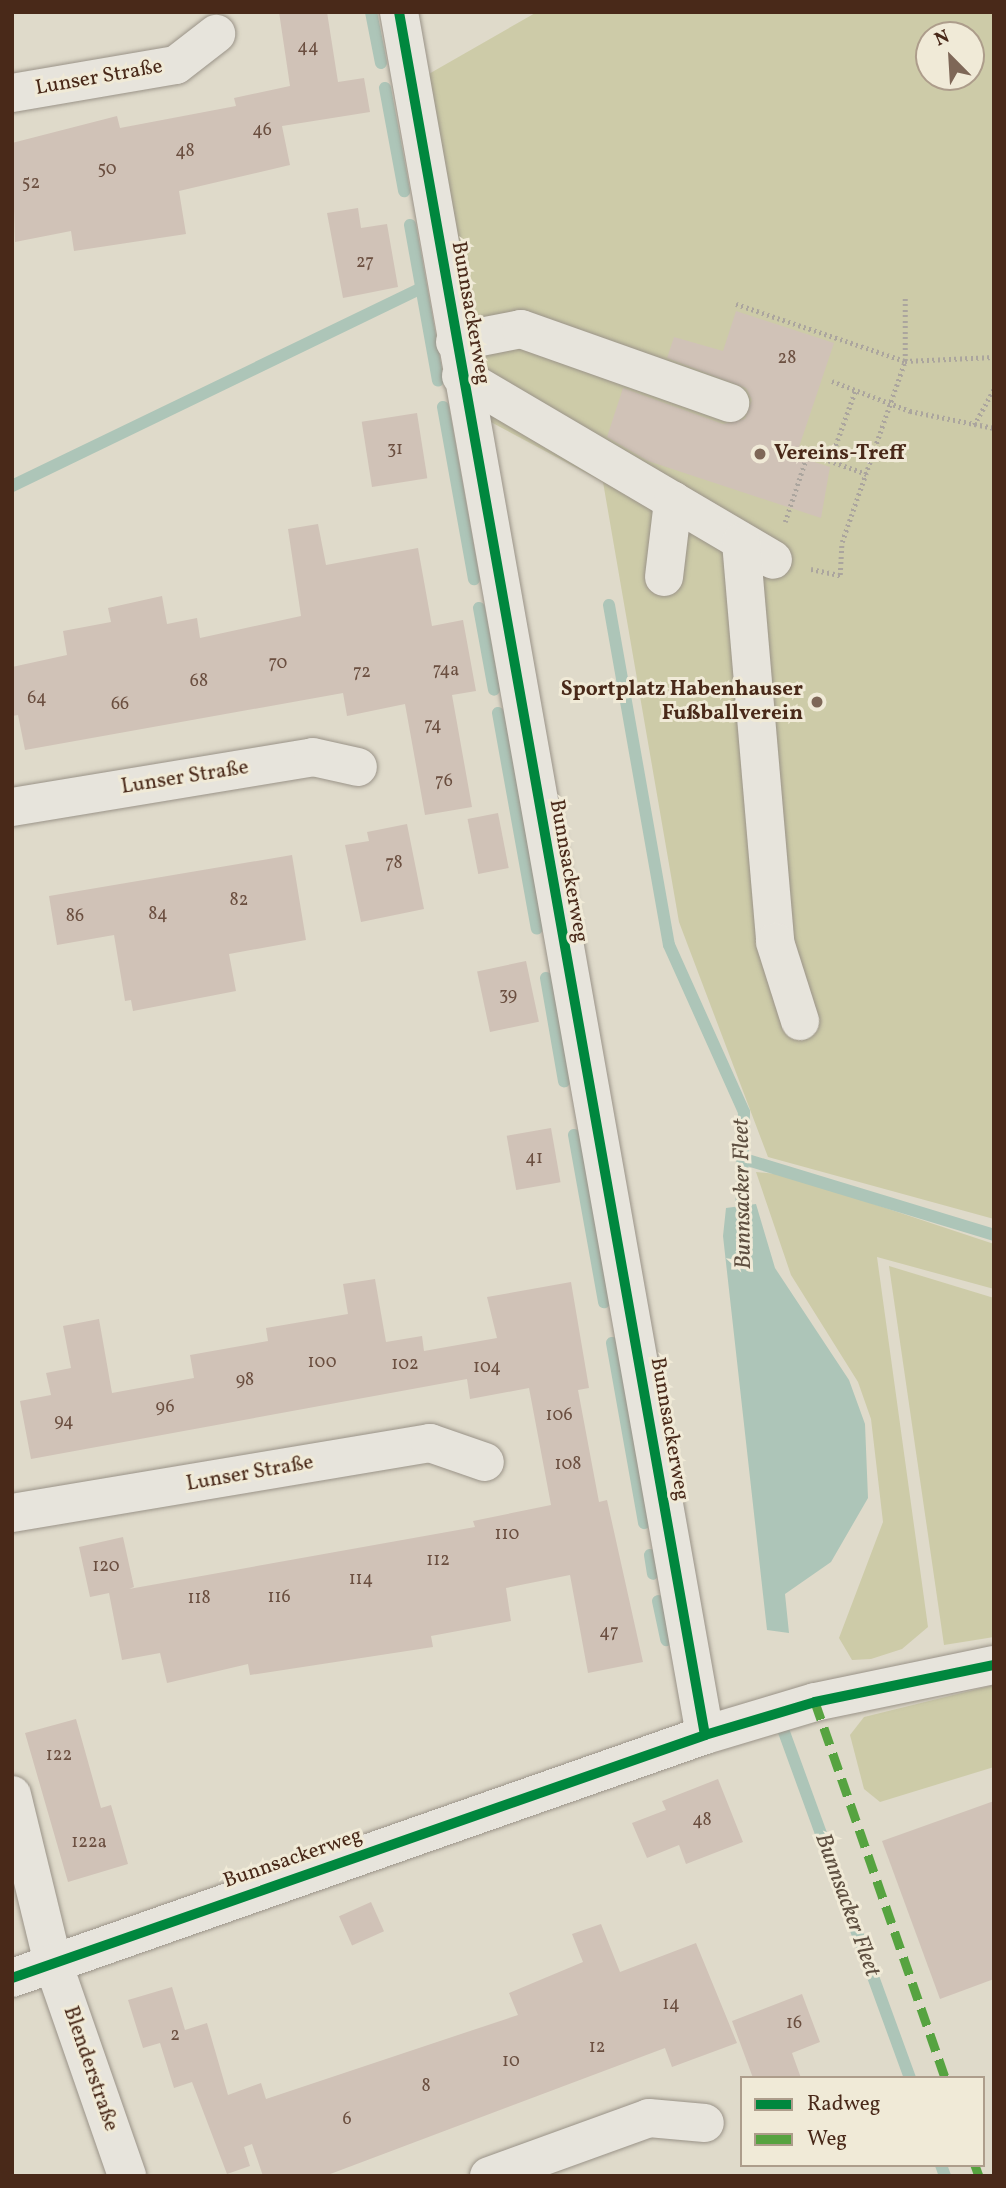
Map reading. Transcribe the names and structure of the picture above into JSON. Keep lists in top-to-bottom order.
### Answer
{
  "streets": {
    "street": ["Lunser Straße", "Bunnsackerweg", "Blenderstraße"]
  },
  "crossings": [
    ["Bunnsackerweg", "Blenderstraße"]
  ],
  "water": ["Bunnsacker Fleet"],
  "places": ["Vereins-Treff", "Sportplatz Habenhauser Fußballverein"],
  "house_numbers": [
    "44",
    "46",
    "48",
    "50",
    "52",
    "27",
    "28",
    "31",
    "70",
    "74a",
    "72",
    "68",
    "64",
    "66",
    "74",
    "76",
    "78",
    "82",
    "84",
    "86",
    "39",
    "41",
    "100",
    "102",
    "104",
    "98",
    "96",
    "106",
    "94",
    "108",
    "110",
    "112",
    "120",
    "114",
    "116",
    "118",
    "47",
    "122",
    "48",
    "122a",
    "14",
    "16",
    "2",
    "12",
    "10",
    "8",
    "6"
  ],
  "legend": ["Radweg", "Weg"],
  "north": "top left"
}
